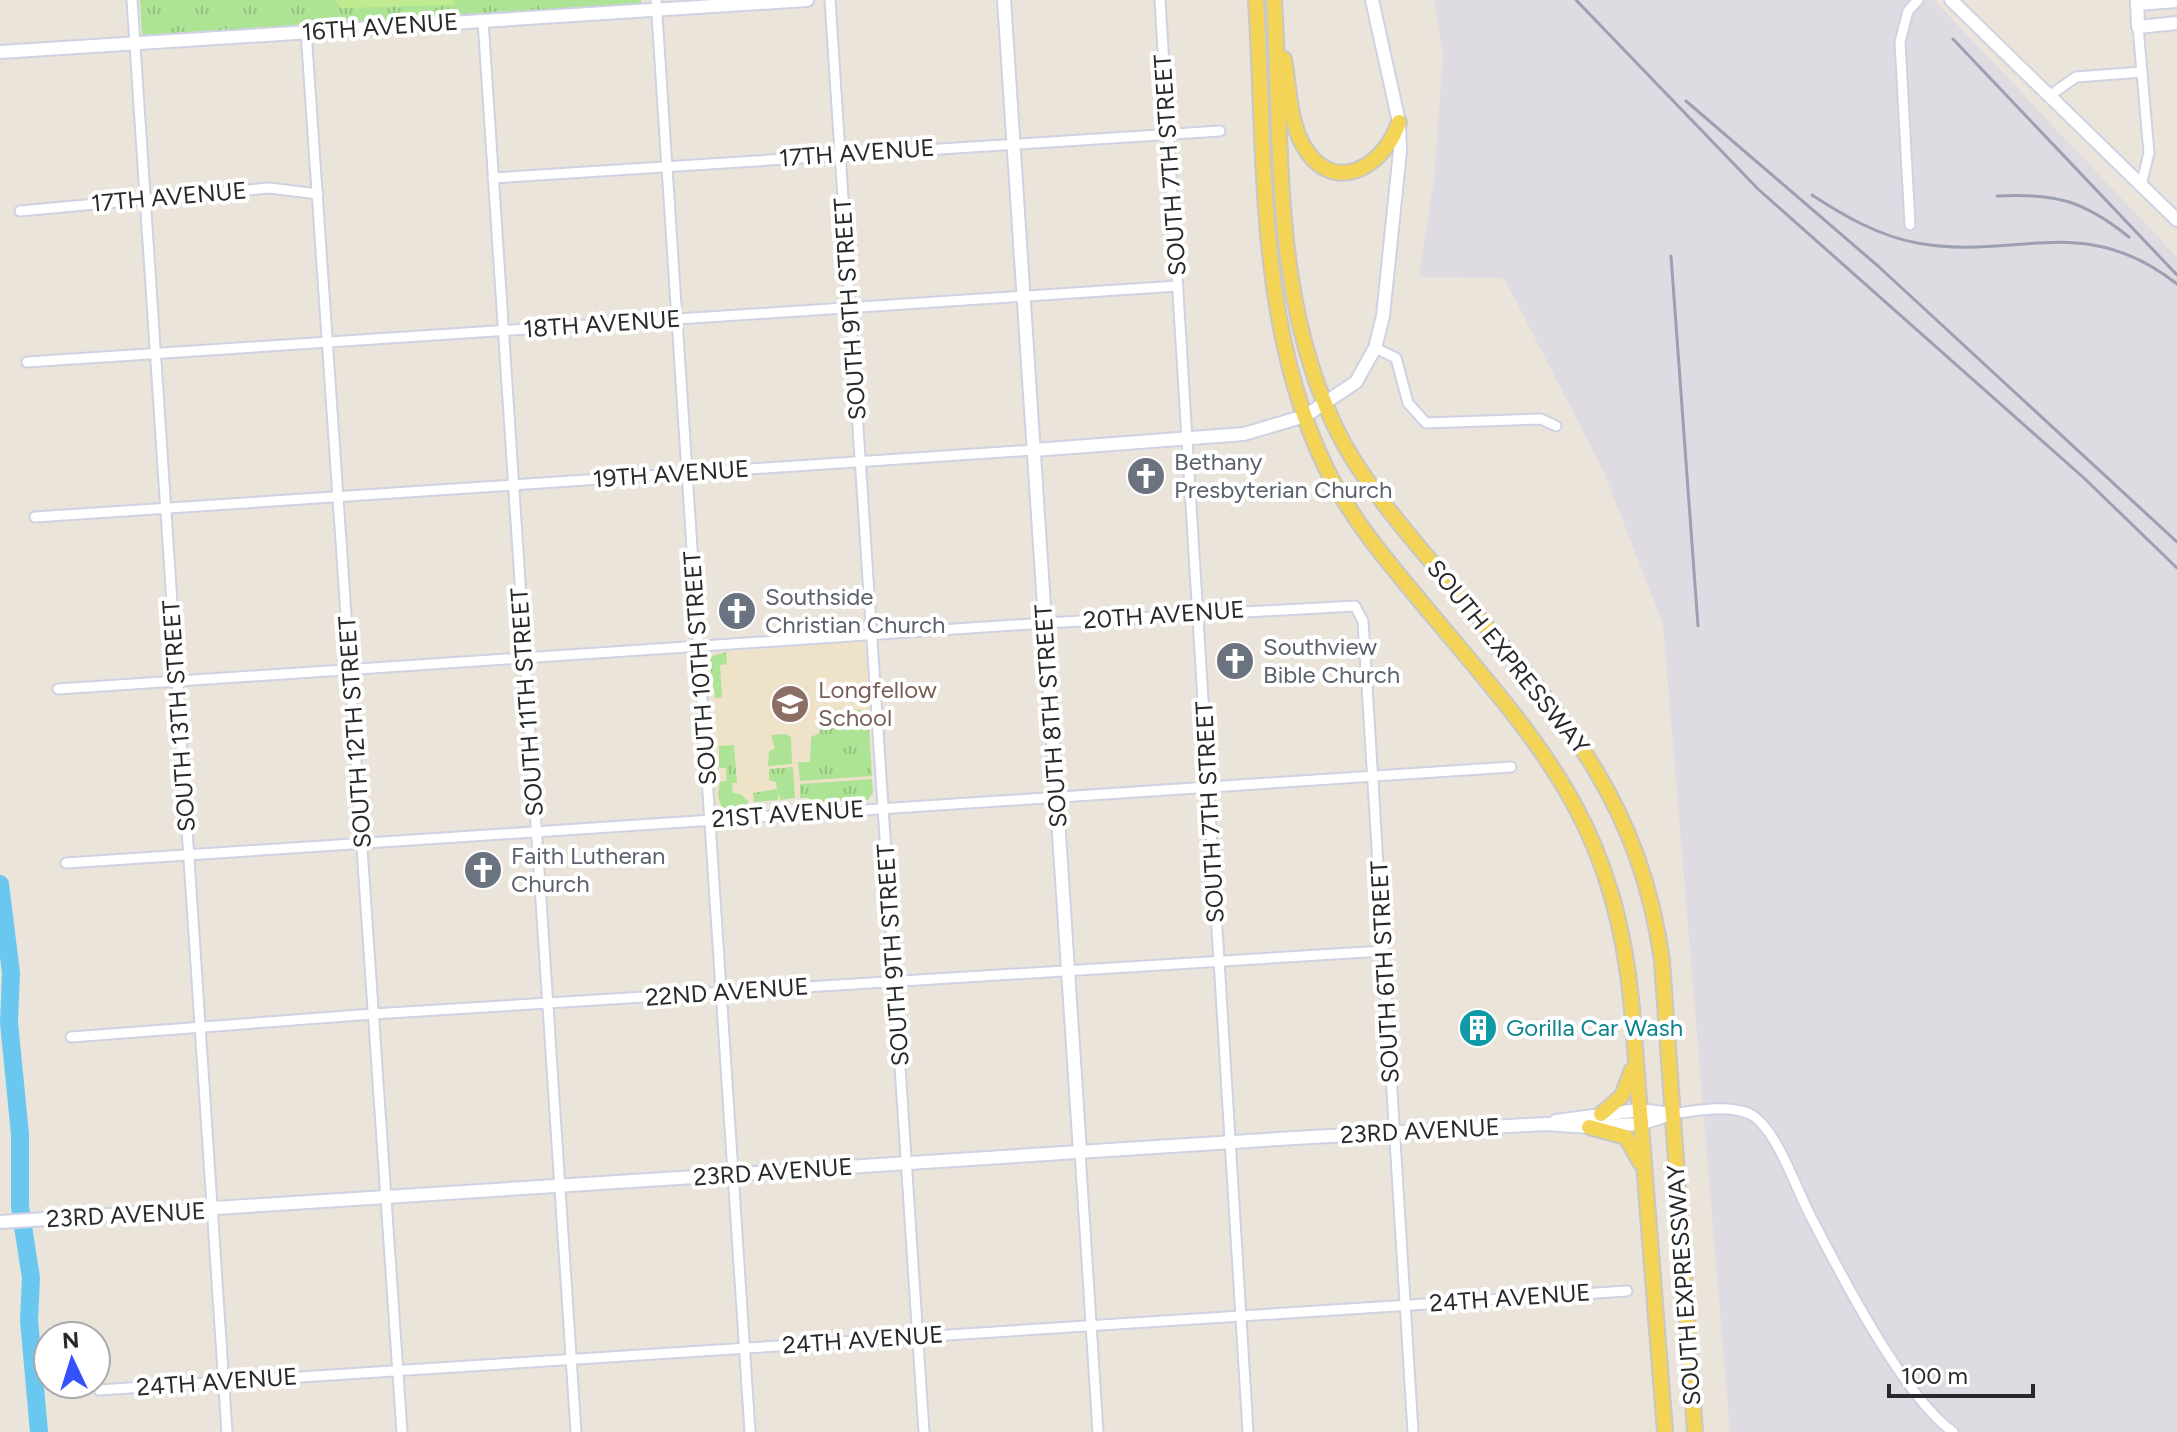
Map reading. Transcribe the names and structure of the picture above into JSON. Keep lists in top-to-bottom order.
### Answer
{
  "streets": {
    "main road": ["SOUTH EXPRESSWAY"],
    "street": [
      "16TH AVENUE",
      "17TH AVENUE",
      "SOUTH 7TH STREET",
      "SOUTH 9TH STREET",
      "18TH AVENUE",
      "19TH AVENUE",
      "20TH AVENUE",
      "SOUTH 10TH STREET",
      "SOUTH 11TH STREET",
      "SOUTH 13TH STREET",
      "SOUTH 8TH STREET",
      "SOUTH 12TH STREET",
      "21ST AVENUE",
      "SOUTH 6TH STREET",
      "22ND AVENUE",
      "23RD AVENUE",
      "24TH AVENUE"
    ]
  },
  "crossings": [
    ["16TH AVENUE", "SOUTH 10TH STREET"],
    ["16TH AVENUE", "SOUTH 11TH STREET"],
    ["16TH AVENUE", "SOUTH 13TH STREET"],
    ["16TH AVENUE", "SOUTH 12TH STREET"],
    ["17TH AVENUE", "SOUTH 7TH STREET"],
    ["17TH AVENUE", "SOUTH 9TH STREET"],
    ["17TH AVENUE", "SOUTH 10TH STREET"],
    ["17TH AVENUE", "SOUTH 11TH STREET"],
    ["17TH AVENUE", "SOUTH 13TH STREET"],
    ["17TH AVENUE", "SOUTH 8TH STREET"],
    ["17TH AVENUE", "SOUTH 12TH STREET"],
    ["SOUTH 7TH STREET", "18TH AVENUE"],
    ["SOUTH 7TH STREET", "19TH AVENUE"],
    ["SOUTH 7TH STREET", "20TH AVENUE"],
    ["SOUTH 7TH STREET", "21ST AVENUE"],
    ["SOUTH 7TH STREET", "22ND AVENUE"],
    ["SOUTH 7TH STREET", "23RD AVENUE"],
    ["SOUTH 7TH STREET", "24TH AVENUE"],
    ["SOUTH 9TH STREET", "18TH AVENUE"],
    ["SOUTH 9TH STREET", "19TH AVENUE"],
    ["SOUTH 9TH STREET", "20TH AVENUE"],
    ["SOUTH 9TH STREET", "21ST AVENUE"],
    ["SOUTH 9TH STREET", "22ND AVENUE"],
    ["SOUTH 9TH STREET", "23RD AVENUE"],
    ["SOUTH 9TH STREET", "24TH AVENUE"],
    ["18TH AVENUE", "SOUTH 10TH STREET"],
    ["18TH AVENUE", "SOUTH 11TH STREET"],
    ["18TH AVENUE", "SOUTH 13TH STREET"],
    ["18TH AVENUE", "SOUTH 8TH STREET"],
    ["18TH AVENUE", "SOUTH 12TH STREET"],
    ["19TH AVENUE", "SOUTH EXPRESSWAY"],
    ["19TH AVENUE", "SOUTH 10TH STREET"],
    ["19TH AVENUE", "SOUTH 11TH STREET"],
    ["19TH AVENUE", "SOUTH 13TH STREET"],
    ["19TH AVENUE", "SOUTH 8TH STREET"],
    ["19TH AVENUE", "SOUTH 12TH STREET"],
    ["20TH AVENUE", "SOUTH 10TH STREET"],
    ["20TH AVENUE", "SOUTH 11TH STREET"],
    ["20TH AVENUE", "SOUTH 13TH STREET"],
    ["20TH AVENUE", "SOUTH 8TH STREET"],
    ["20TH AVENUE", "SOUTH 12TH STREET"],
    ["20TH AVENUE", "SOUTH 6TH STREET"],
    ["SOUTH EXPRESSWAY", "23RD AVENUE"],
    ["SOUTH 10TH STREET", "21ST AVENUE"],
    ["SOUTH 10TH STREET", "22ND AVENUE"],
    ["SOUTH 10TH STREET", "23RD AVENUE"],
    ["SOUTH 10TH STREET", "24TH AVENUE"],
    ["SOUTH 11TH STREET", "21ST AVENUE"],
    ["SOUTH 11TH STREET", "22ND AVENUE"],
    ["SOUTH 11TH STREET", "23RD AVENUE"],
    ["SOUTH 11TH STREET", "24TH AVENUE"],
    ["SOUTH 13TH STREET", "21ST AVENUE"],
    ["SOUTH 13TH STREET", "22ND AVENUE"],
    ["SOUTH 13TH STREET", "23RD AVENUE"],
    ["SOUTH 13TH STREET", "24TH AVENUE"],
    ["SOUTH 8TH STREET", "21ST AVENUE"],
    ["SOUTH 8TH STREET", "22ND AVENUE"],
    ["SOUTH 8TH STREET", "23RD AVENUE"],
    ["SOUTH 8TH STREET", "24TH AVENUE"],
    ["SOUTH 12TH STREET", "21ST AVENUE"],
    ["SOUTH 12TH STREET", "22ND AVENUE"],
    ["SOUTH 12TH STREET", "23RD AVENUE"],
    ["SOUTH 12TH STREET", "24TH AVENUE"],
    ["21ST AVENUE", "SOUTH 6TH STREET"],
    ["SOUTH 6TH STREET", "22ND AVENUE"],
    ["SOUTH 6TH STREET", "23RD AVENUE"],
    ["SOUTH 6TH STREET", "24TH AVENUE"]
  ],
  "places": {
    "church": [
      "Bethany Presbyterian Church",
      "Southside Christian Church",
      "Southview Bible Church",
      "Faith Lutheran Church"
    ],
    "school or university": ["Longfellow School"],
    "building": ["Gorilla Car Wash"]
  },
  "scale_bar": "100 m",
  "north": "top"
}
